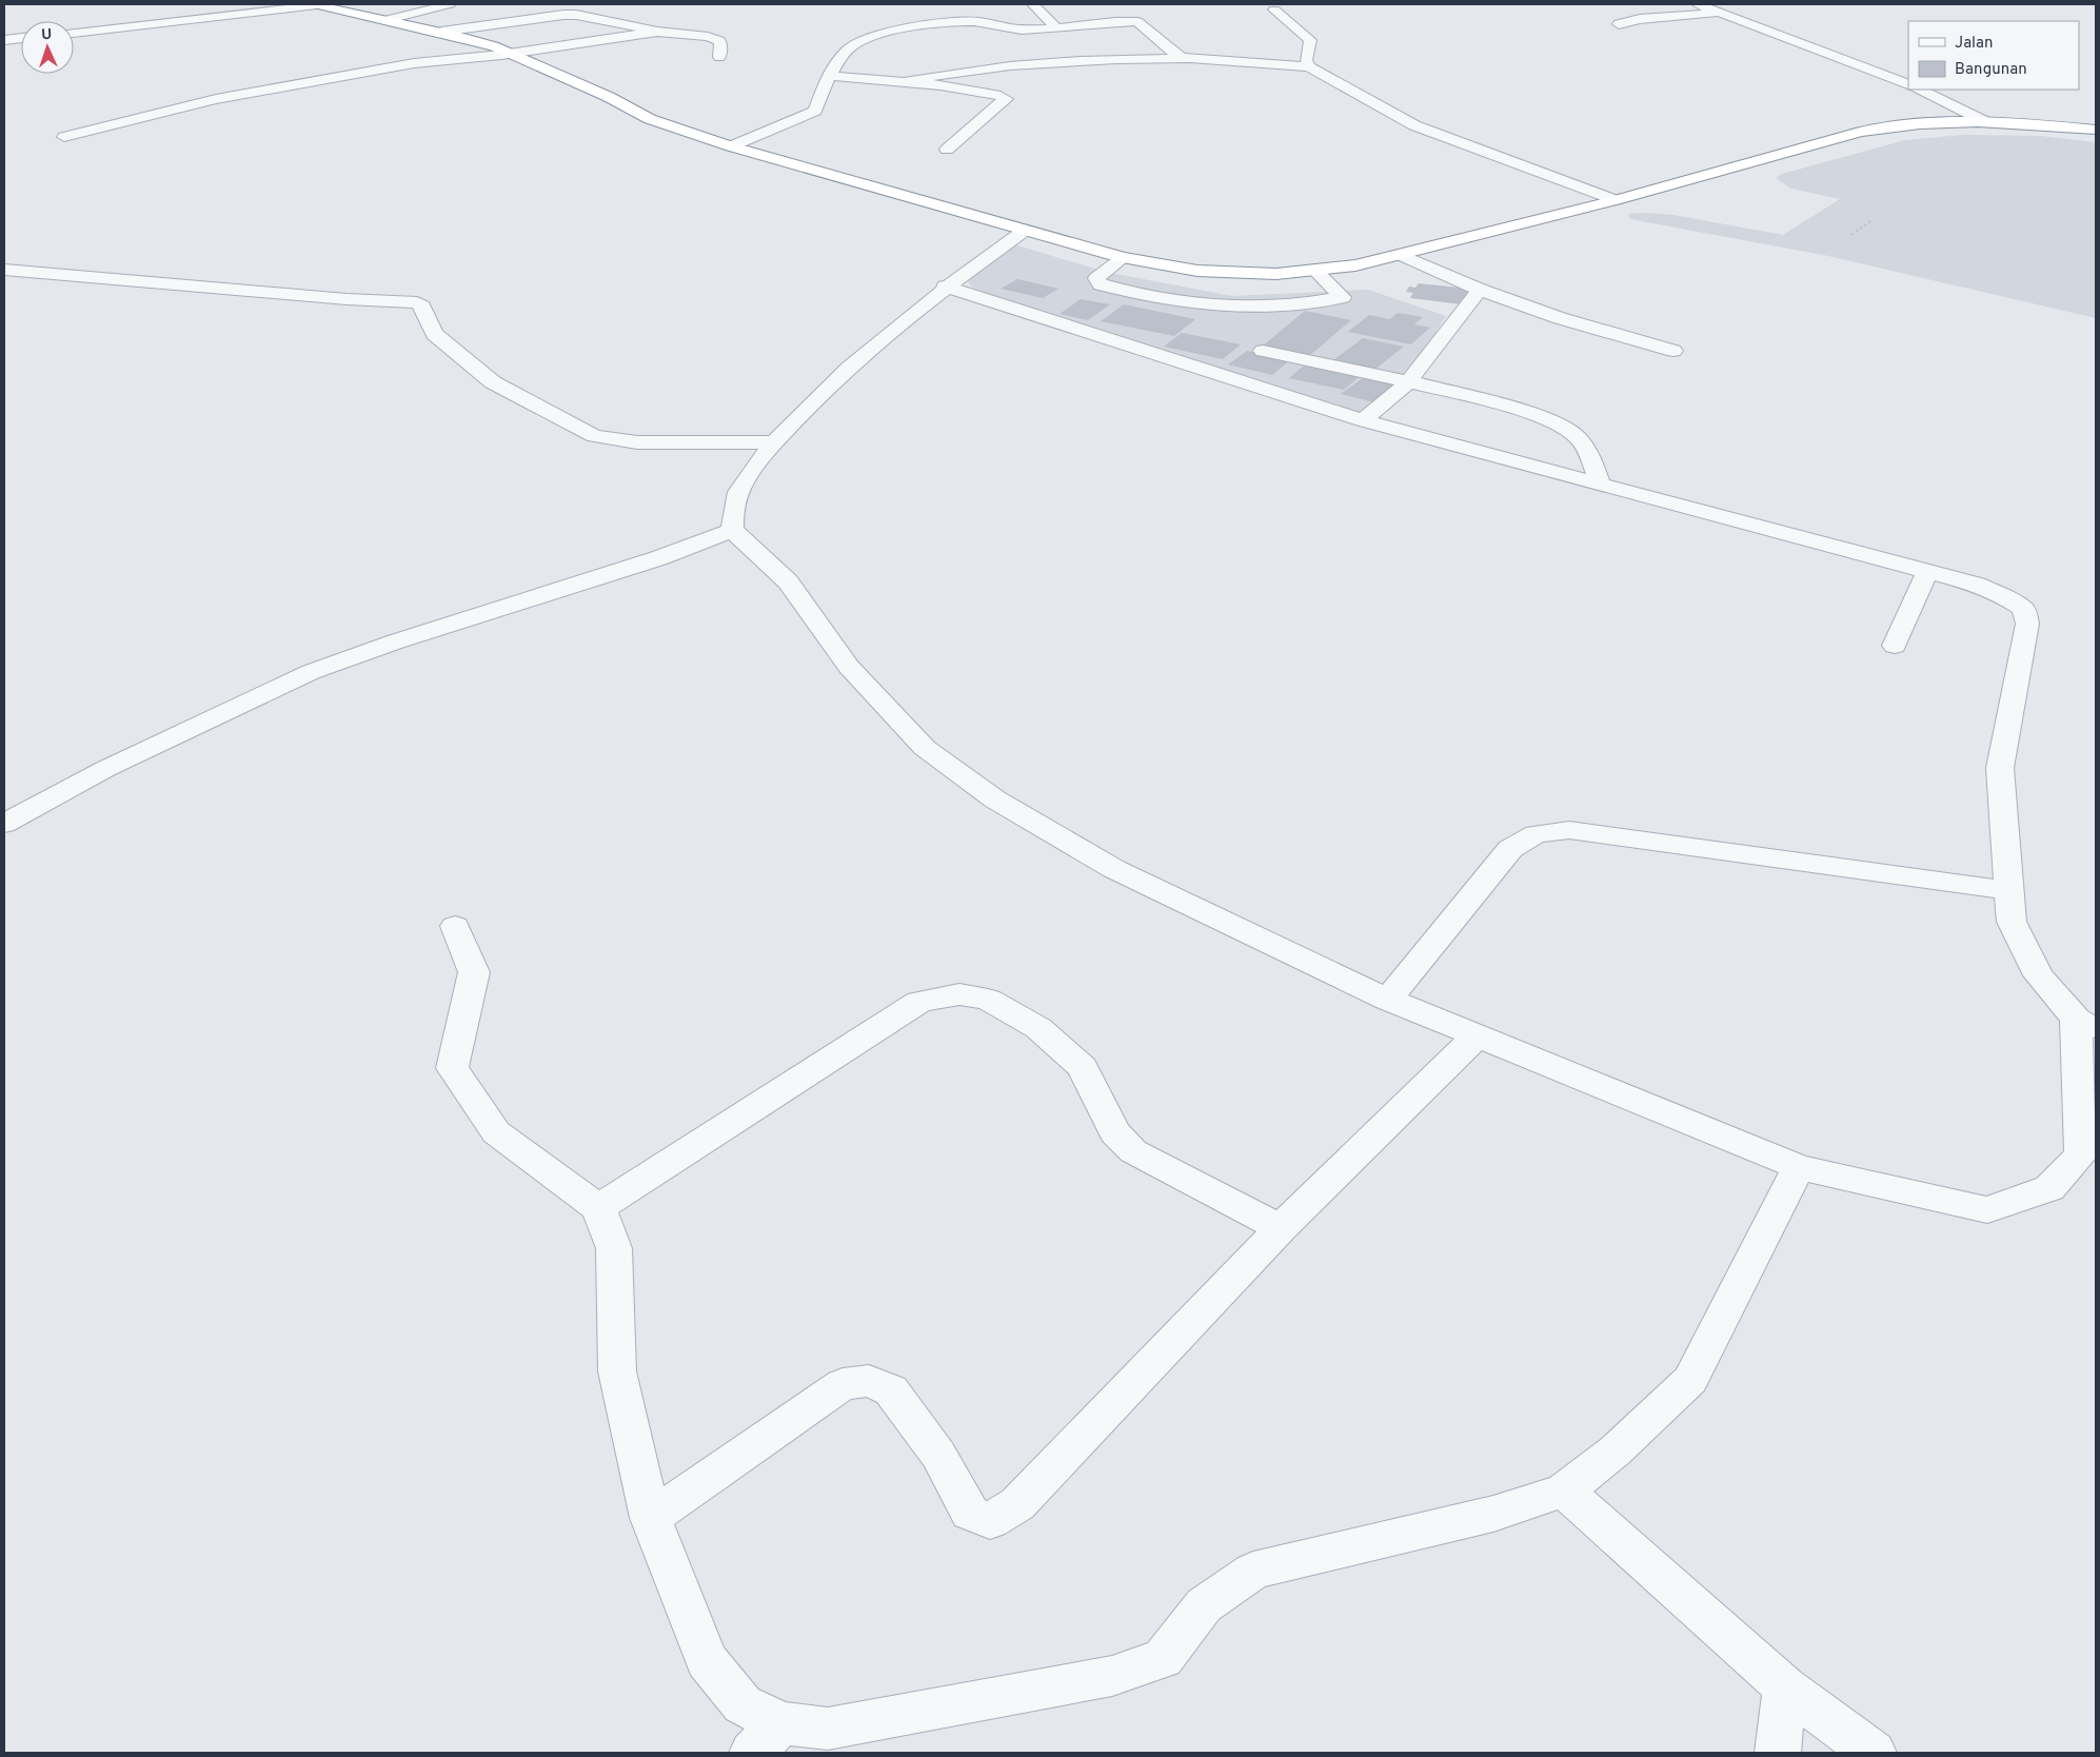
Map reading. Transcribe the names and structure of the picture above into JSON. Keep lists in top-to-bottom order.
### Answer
{
  "legend": ["Jalan", "Bangunan"],
  "north": "top"
}
